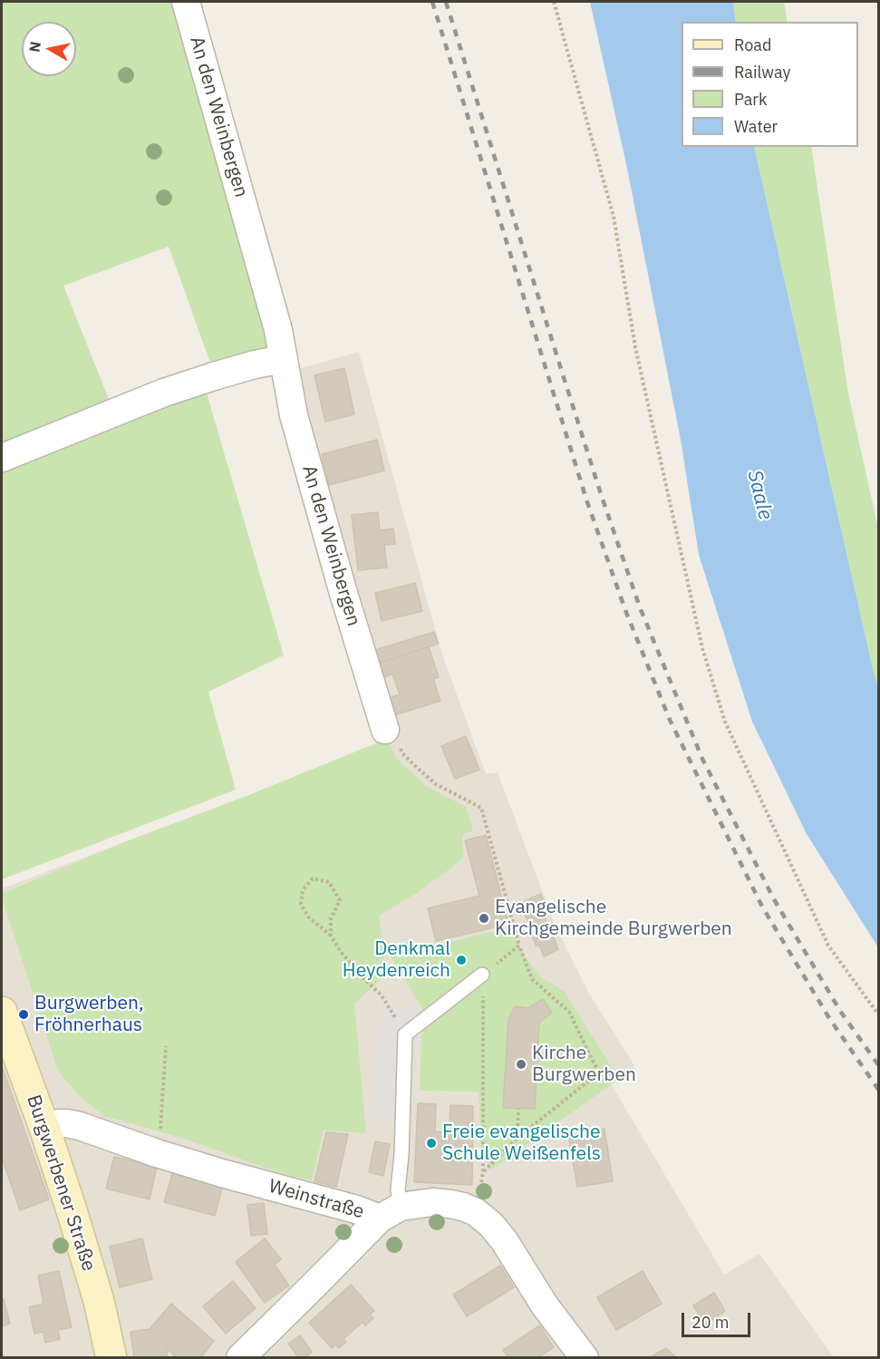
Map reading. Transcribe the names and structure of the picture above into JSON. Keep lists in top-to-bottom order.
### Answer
{
  "streets": {
    "main road": ["Burgwerbener Straße"],
    "street": ["An den Weinbergen", "Weinstraße"]
  },
  "crossings": [
    ["Burgwerbener Straße", "Weinstraße"]
  ],
  "water": ["Saale"],
  "places": [
    "Evangelische Kirchgemeinde Burgwerben",
    "Denkmal Heydenreich",
    "Burgwerben, Fröhnerhaus",
    "Kirche Burgwerben",
    "Freie evangelische Schule Weißenfels"
  ],
  "legend": [
    "Road",
    "Railway",
    "Park",
    "Water"
  ],
  "scale_bar": "20 m",
  "north": "left"
}
